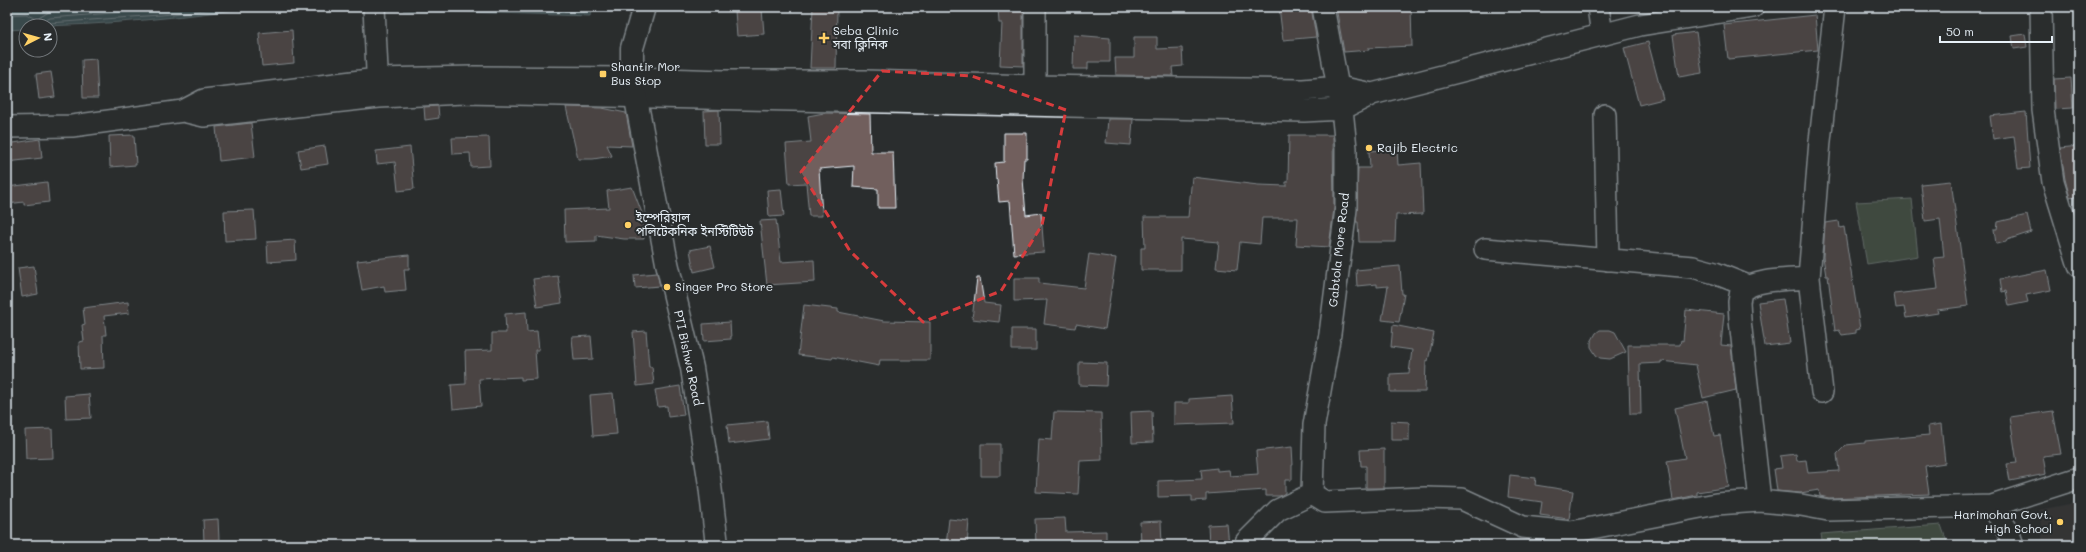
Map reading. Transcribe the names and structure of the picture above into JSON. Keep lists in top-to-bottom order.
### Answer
{
  "streets": {
    "highway": ["PTI Bishwa Road"],
    "street": ["Gabtola More Road"]
  },
  "places": {
    "health": ["Seba Clinic সবা ক্লিনিক"],
    "transit": ["Shantir Mor Bus Stop"],
    "other": [
      "Rajib Electric",
      "ইম্পেরিয়াল পলিটেকনিক ইনস্টিটিউট",
      "Singer Pro Store",
      "Harimohan Govt. High School"
    ]
  },
  "scale_bar": "50 m",
  "north": "right"
}
